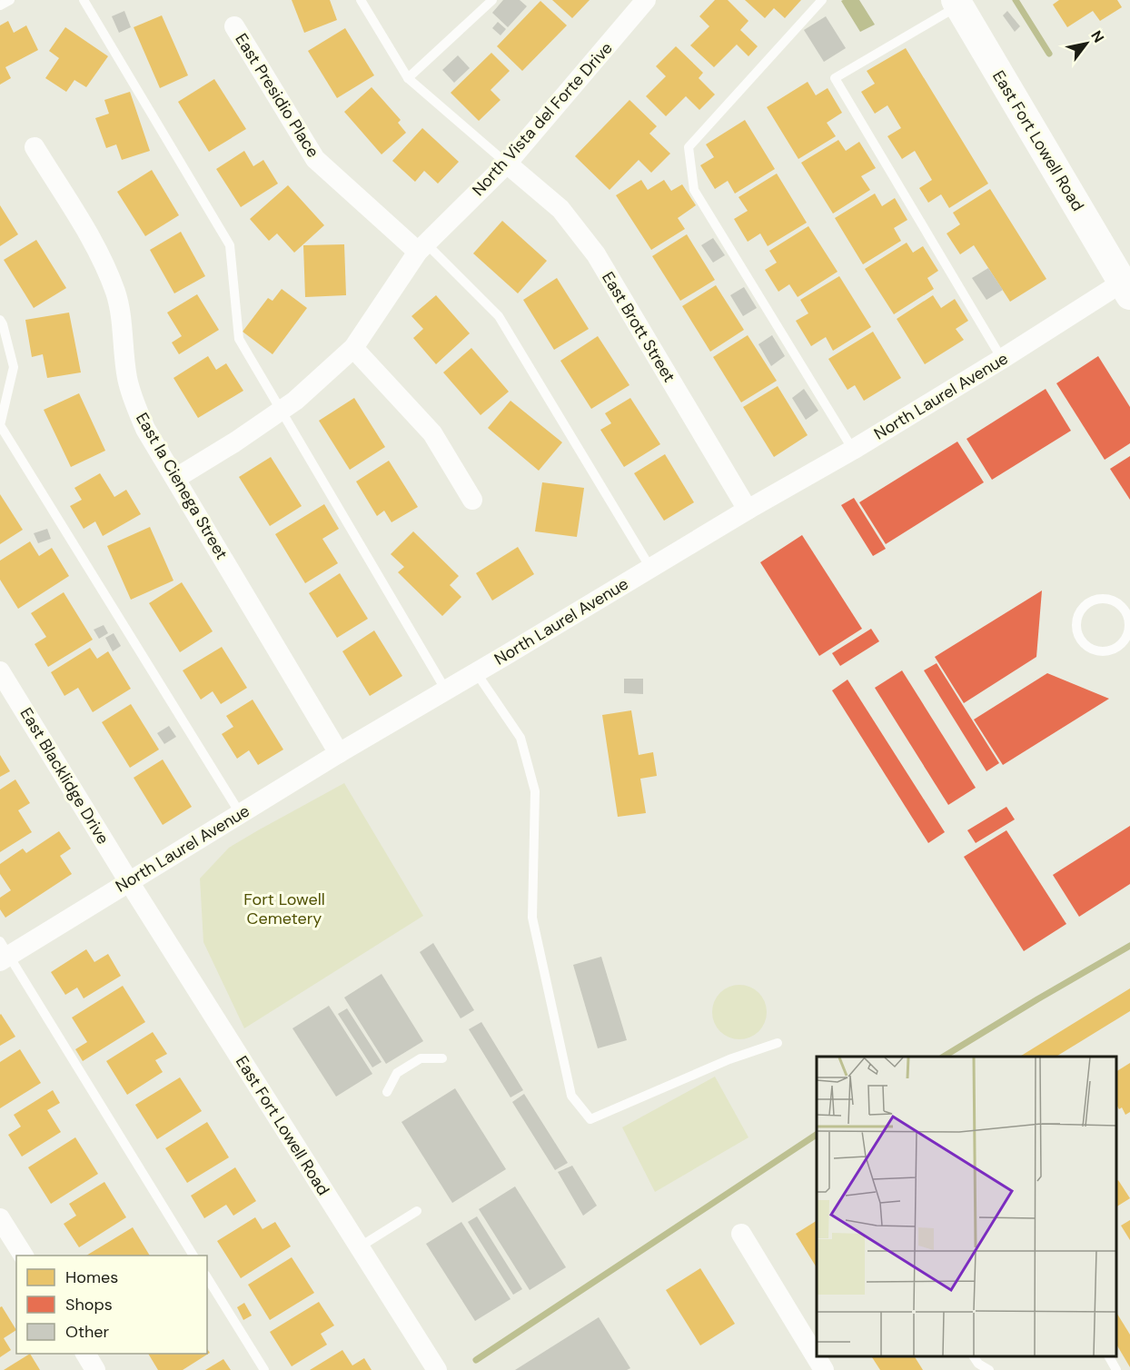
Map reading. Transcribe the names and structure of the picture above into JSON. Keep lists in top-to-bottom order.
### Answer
{
  "streets": {
    "main road": ["East Fort Lowell Road"],
    "street": [
      "East Presidio Place",
      "North Vista del Forte Drive",
      "East Brott Street",
      "North Laurel Avenue",
      "East la Cienega Street",
      "East Blacklidge Drive"
    ]
  },
  "crossings": [
    ["East Presidio Place", "North Vista del Forte Drive"],
    ["North Vista del Forte Drive", "East Brott Street"],
    ["North Vista del Forte Drive", "East la Cienega Street"],
    ["East Fort Lowell Road", "North Laurel Avenue"],
    ["East Fort Lowell Road", "East Blacklidge Drive"],
    ["East Brott Street", "North Laurel Avenue"],
    ["North Laurel Avenue", "East la Cienega Street"],
    ["North Laurel Avenue", "East Blacklidge Drive"]
  ],
  "parks": ["Fort Lowell Cemetery"],
  "legend": ["Homes", "Shops", "Other"],
  "north": "top right"
}
